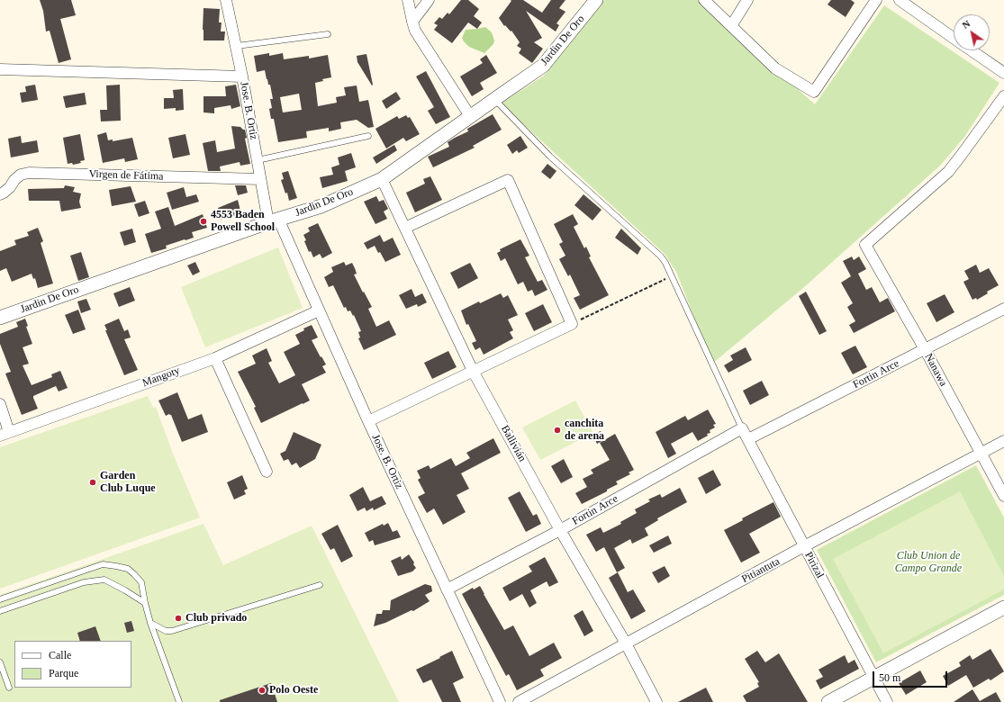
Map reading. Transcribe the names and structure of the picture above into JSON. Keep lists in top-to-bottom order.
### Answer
{
  "streets": {
    "street": [
      "Jardin De Oro",
      "Jose. B. Ortiz",
      "Virgen de Fátima",
      "Nanawa",
      "Fortin Arce",
      "Mangoty",
      "Ballivián",
      "Pirizal",
      "Pitiantuta"
    ]
  },
  "crossings": [
    ["Jardin De Oro", "Jose. B. Ortiz"],
    ["Jardin De Oro", "Ballivián"],
    ["Jose. B. Ortiz", "Virgen de Fátima"],
    ["Jose. B. Ortiz", "Fortin Arce"],
    ["Jose. B. Ortiz", "Mangoty"],
    ["Nanawa", "Fortin Arce"],
    ["Nanawa", "Pitiantuta"],
    ["Fortin Arce", "Ballivián"],
    ["Fortin Arce", "Pirizal"],
    ["Ballivián", "Pitiantuta"],
    ["Pirizal", "Pitiantuta"]
  ],
  "parks": ["Club Union de Campo Grande"],
  "places": [
    "4553 Baden Powell School",
    "canchita de arena",
    "Garden Club Luque",
    "Club privado",
    "Polo Oeste"
  ],
  "legend": ["Calle", "Parque"],
  "scale_bar": "50 m",
  "north": "top left"
}
